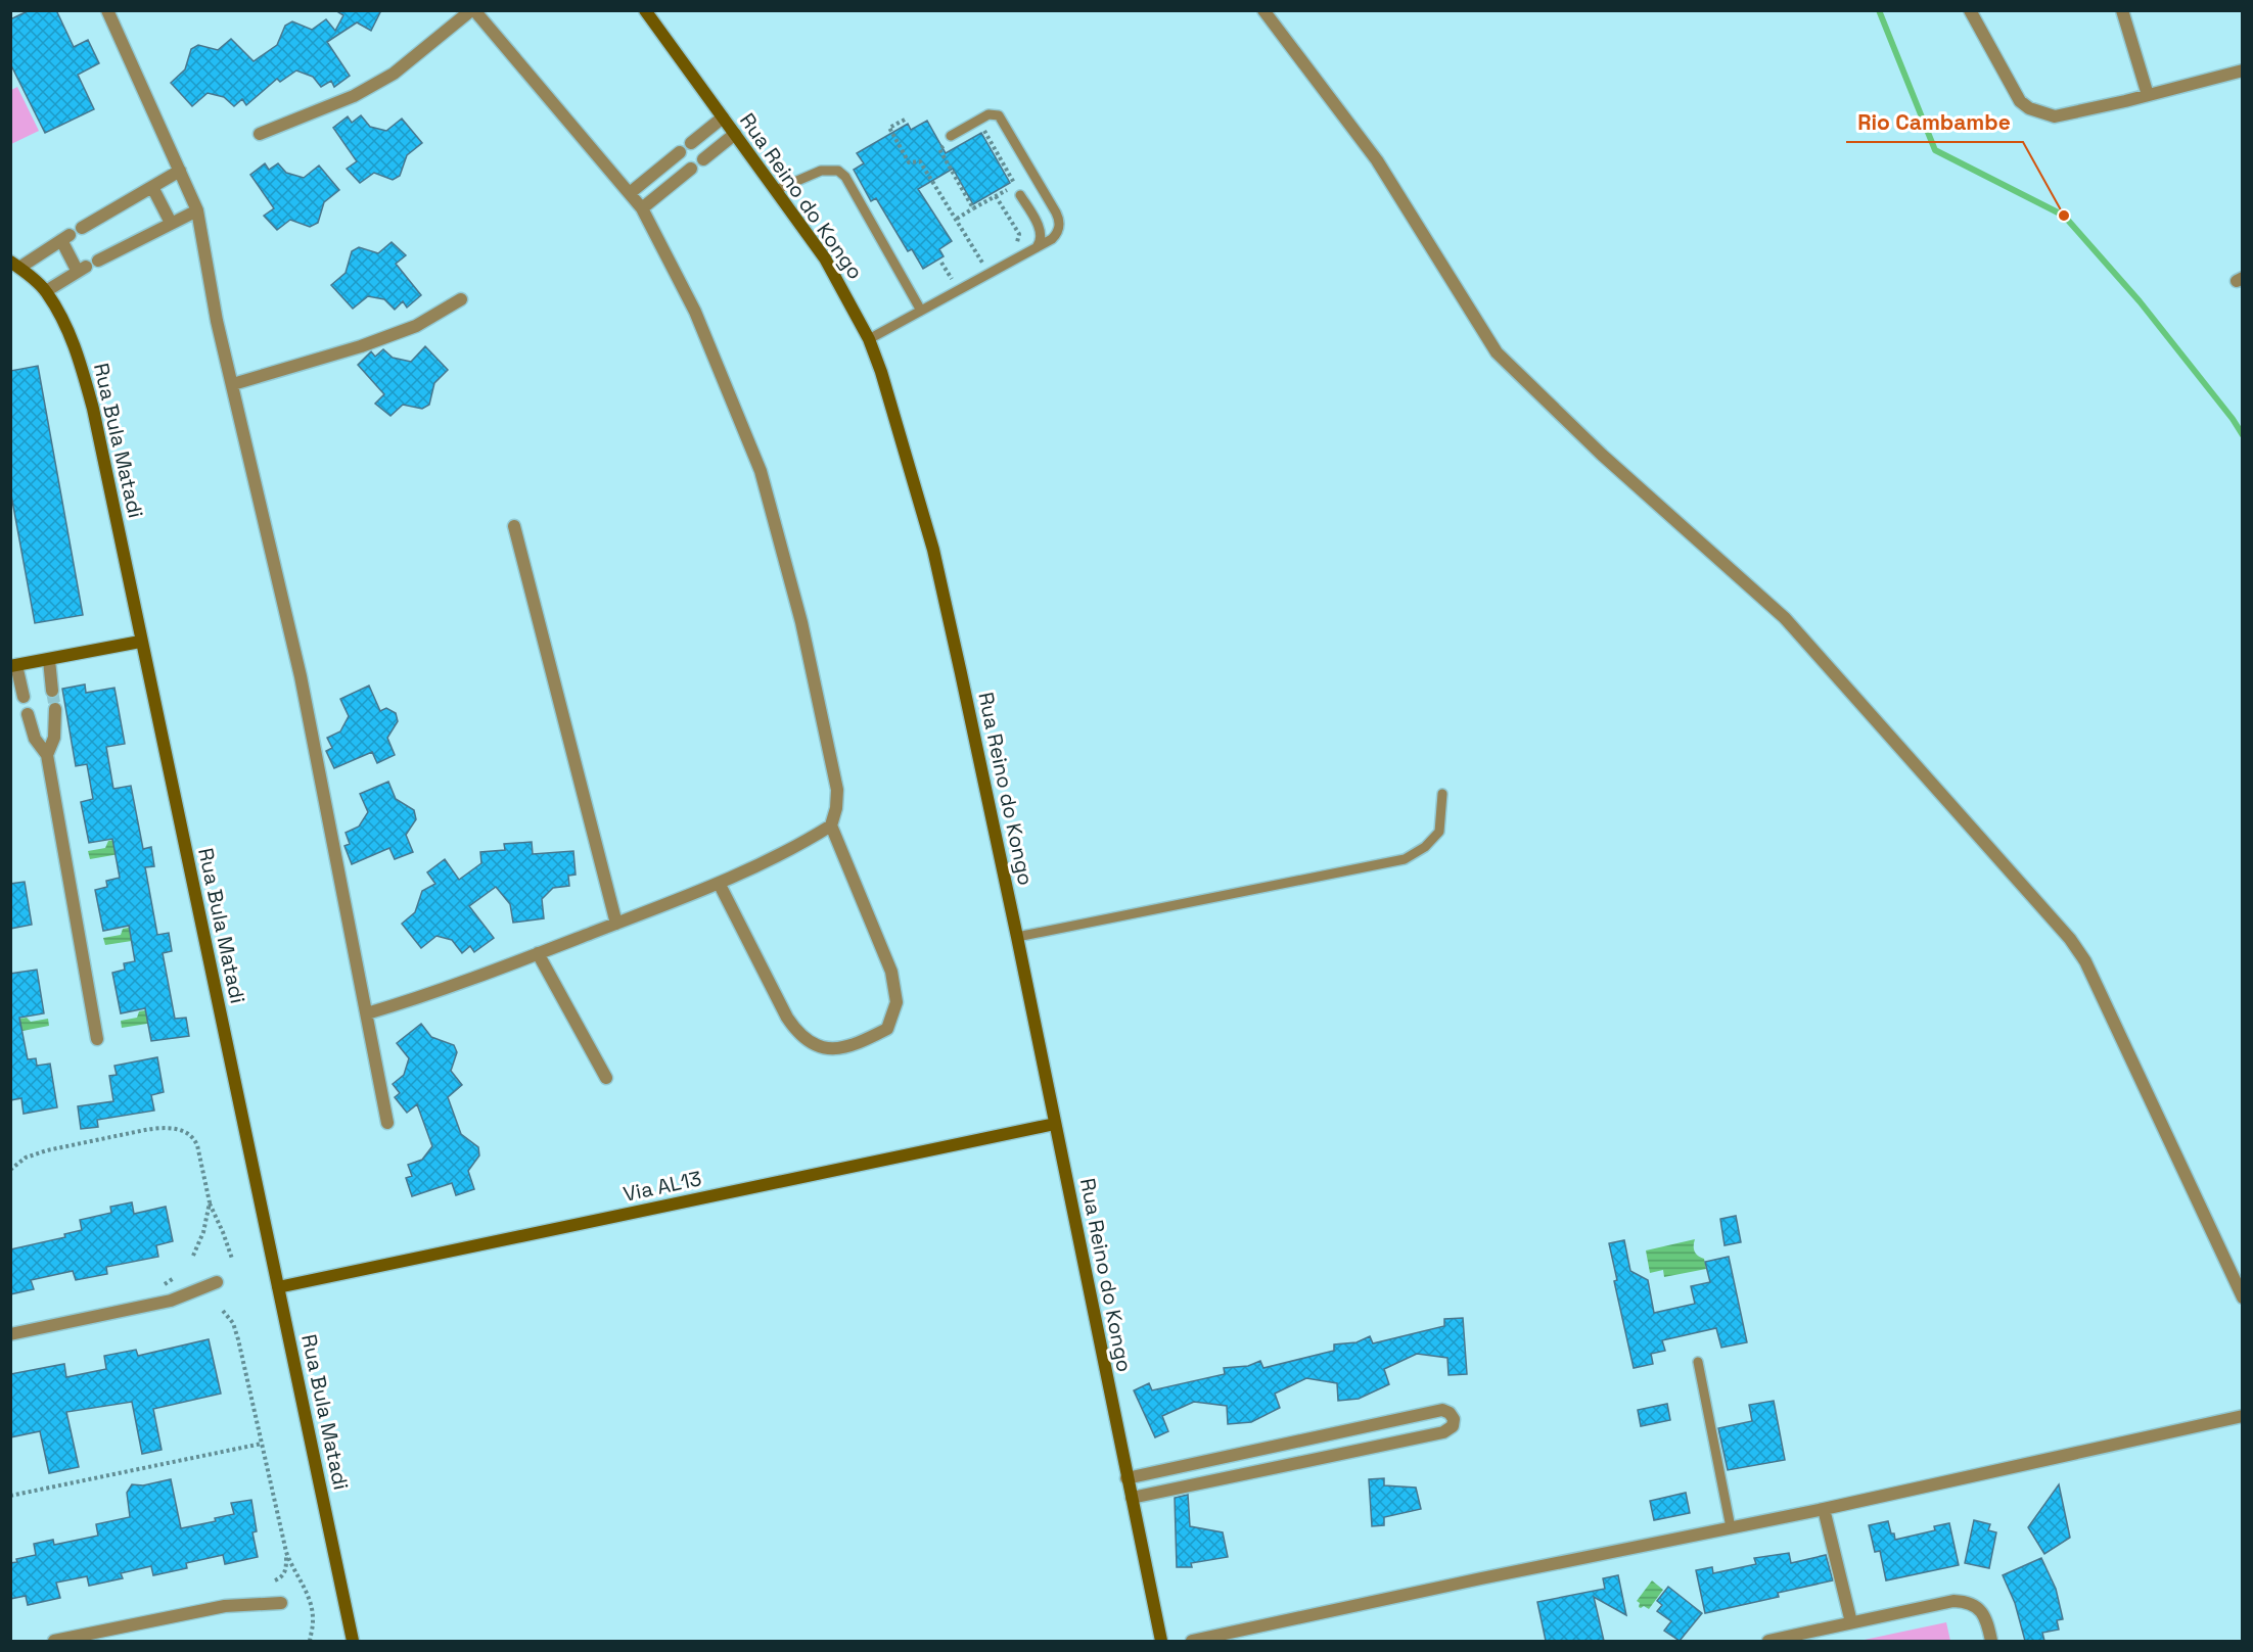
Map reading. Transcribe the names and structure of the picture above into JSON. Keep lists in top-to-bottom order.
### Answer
{
  "streets": {
    "street": ["Rua Reino do Kongo", "Rua Bula Matadi", "Via AL13"]
  },
  "crossings": [
    ["Rua Reino do Kongo", "Via AL13"],
    ["Rua Bula Matadi", "Via AL13"]
  ],
  "places": ["Rio Cambambe"]
}
